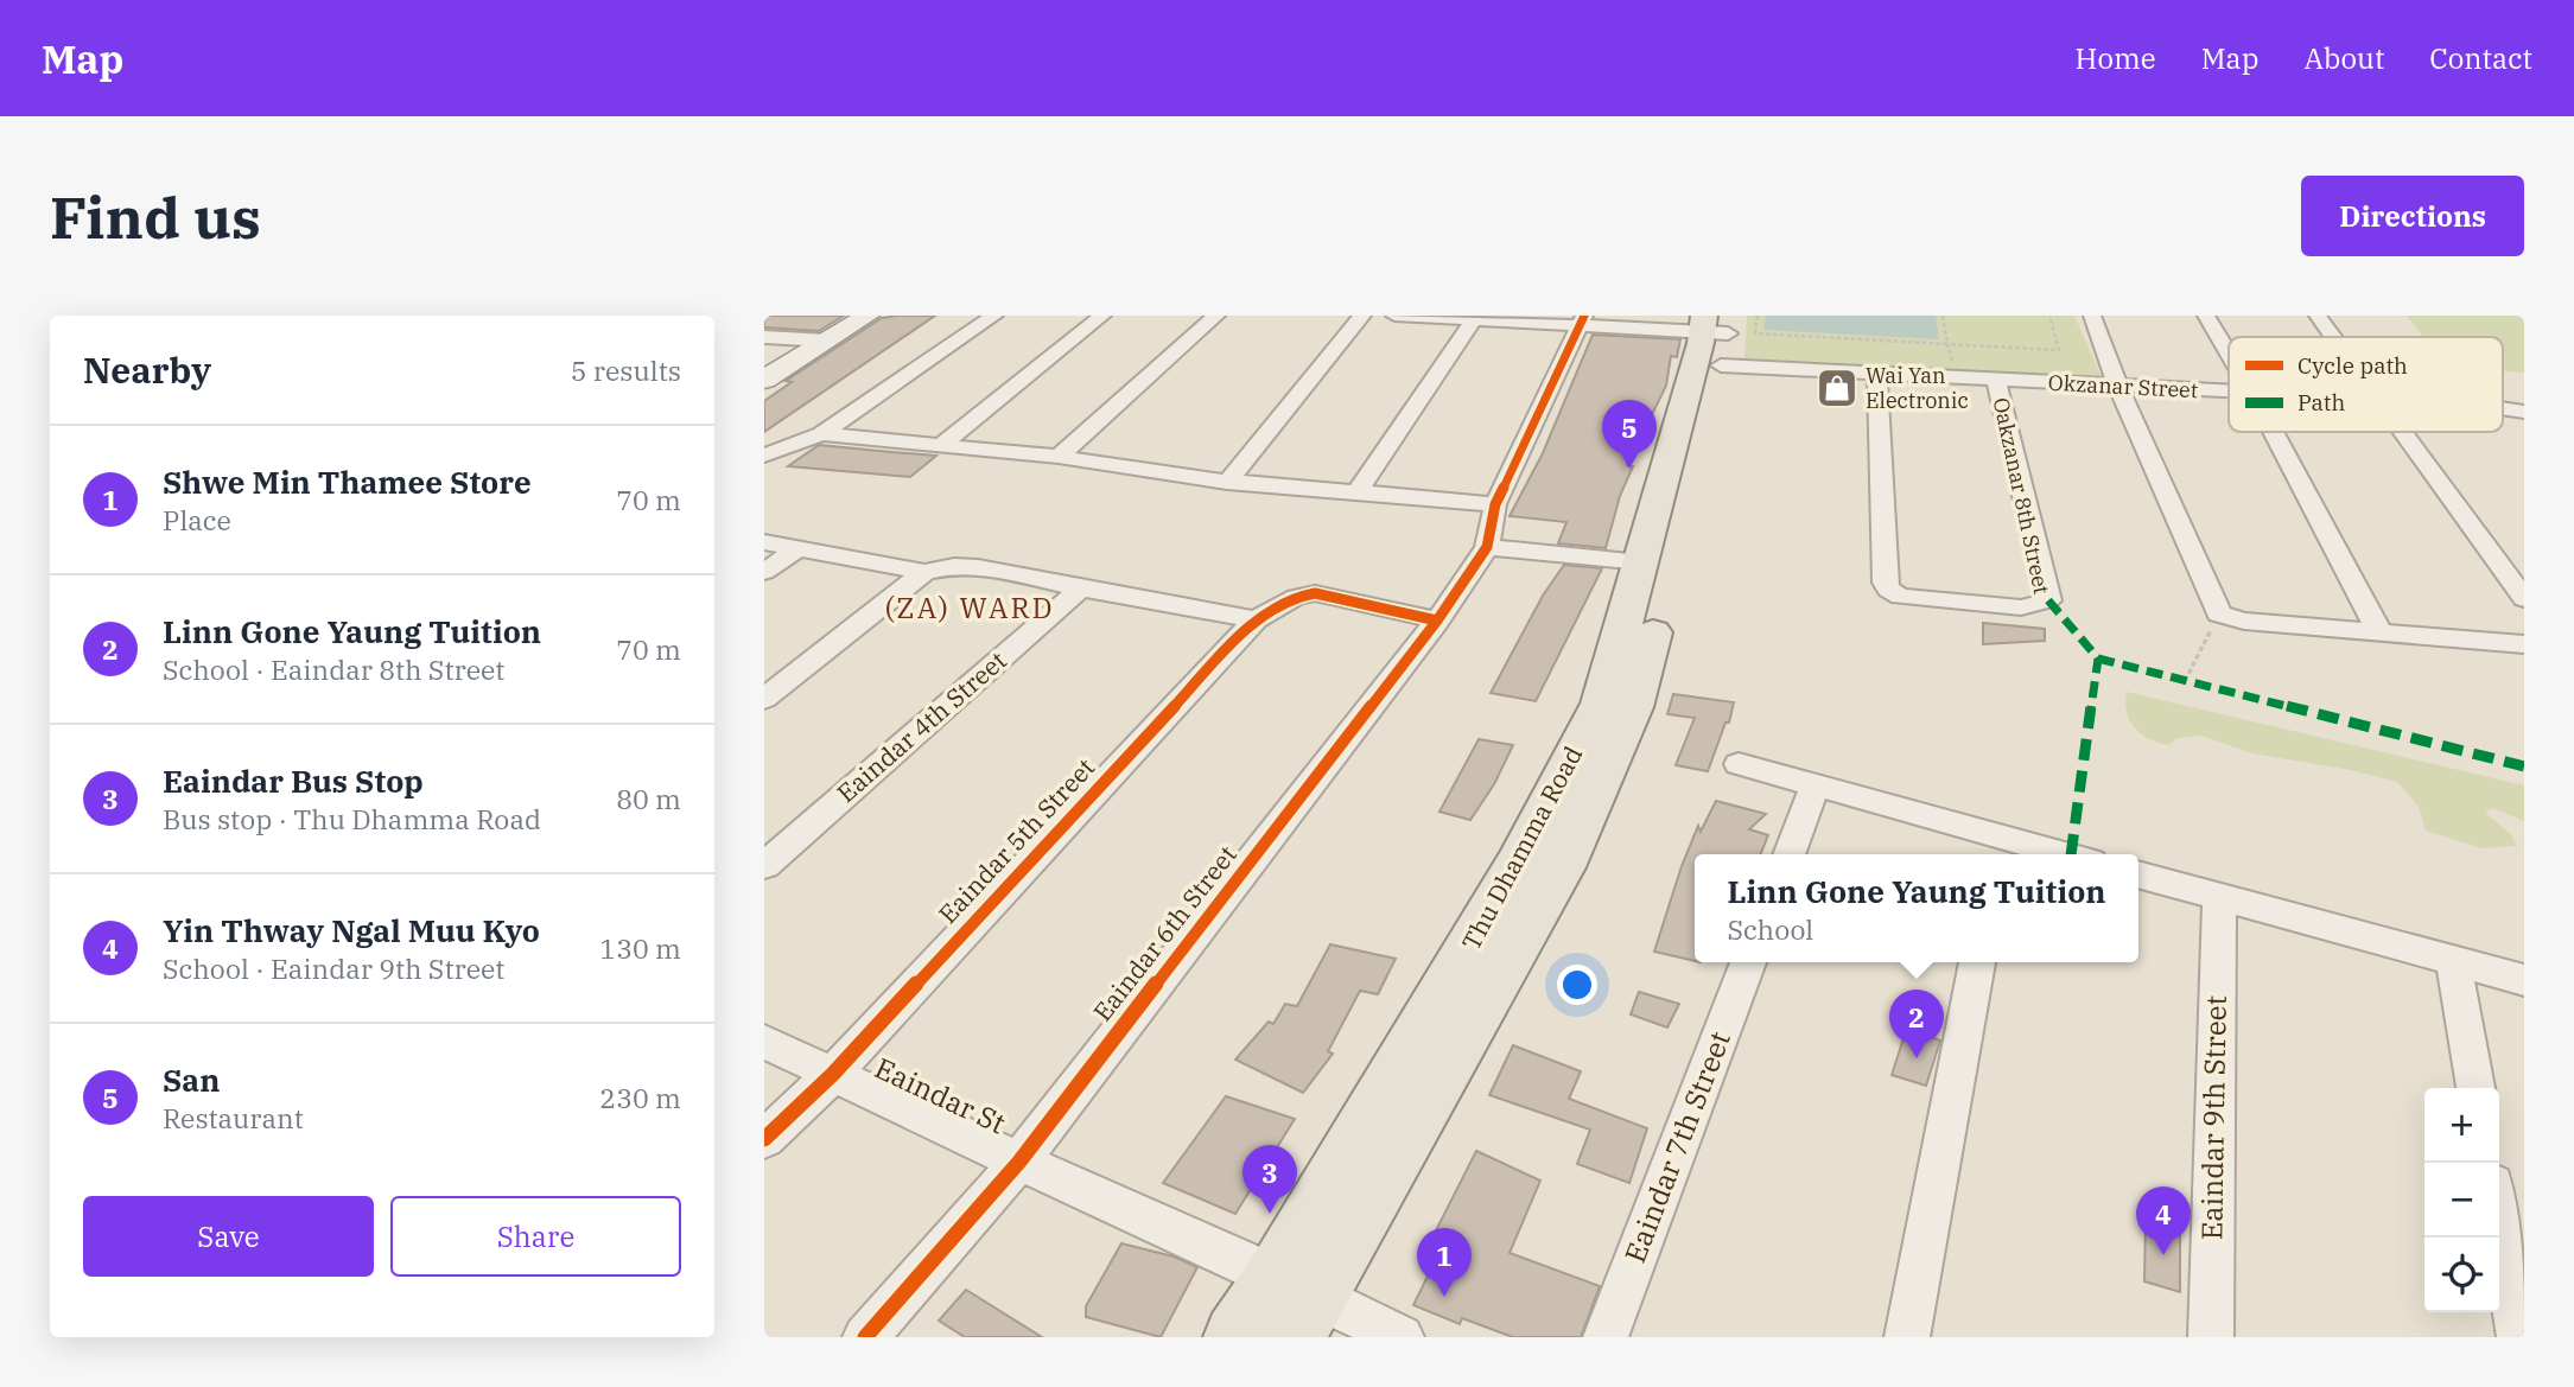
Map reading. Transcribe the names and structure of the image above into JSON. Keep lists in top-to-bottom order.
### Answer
{
  "streets": {
    "main road": ["Thu Dhamma Road"],
    "street": [
      "Okzanar Street",
      "Oakzanar 8th Street",
      "Eaindar 4th Street",
      "Eaindar 5th Street",
      "Eaindar 6th Street",
      "Eaindar St",
      "Eaindar 9th Street",
      "Eaindar 7th Street"
    ]
  },
  "crossings": [
    ["Okzanar Street", "Oakzanar 8th Street"],
    ["Okzanar Street", "Thu Dhamma Road"],
    ["Eaindar 5th Street", "Eaindar 6th Street"],
    ["Eaindar 5th Street", "Eaindar St"],
    ["Thu Dhamma Road", "Eaindar St"],
    ["Eaindar 6th Street", "Eaindar St"]
  ],
  "districts": ["(ZA) WARD"],
  "places": {
    "shop": ["Wai Yan Electronic"]
  },
  "legend": ["Cycle path", "Path"],
  "page": {
    "header": "Map",
    "nav": [
      "Home",
      "Map",
      "About",
      "Contact"
    ],
    "buttons": [
      "Directions",
      ["Save", "Share"]
    ],
    "title": "Find us",
    "heading": ["Nearby", "5 results"],
    "pins": [
      "5",
      "2",
      "3",
      "4",
      "1"
    ],
    "list": [
      {
        "mark": "1",
        "name": "Shwe Min Thamee Store",
        "note": "Place",
        "value": "70 m"
      },
      {
        "mark": "2",
        "name": "Linn Gone Yaung Tuition",
        "note": "School · Eaindar 8th Street",
        "value": "70 m"
      },
      {
        "mark": "3",
        "name": "Eaindar Bus Stop",
        "note": "Bus stop · Thu Dhamma Road",
        "value": "80 m"
      },
      {
        "mark": "4",
        "name": "Yin Thway Ngal Muu Kyo",
        "note": "School · Eaindar 9th Street",
        "value": "130 m"
      },
      {
        "mark": "5",
        "name": "San",
        "note": "Restaurant",
        "value": "230 m"
      }
    ],
    "popup": ["Linn Gone Yaung Tuition", "School"],
    "map_buttons": ["+", "−"]
  }
}
